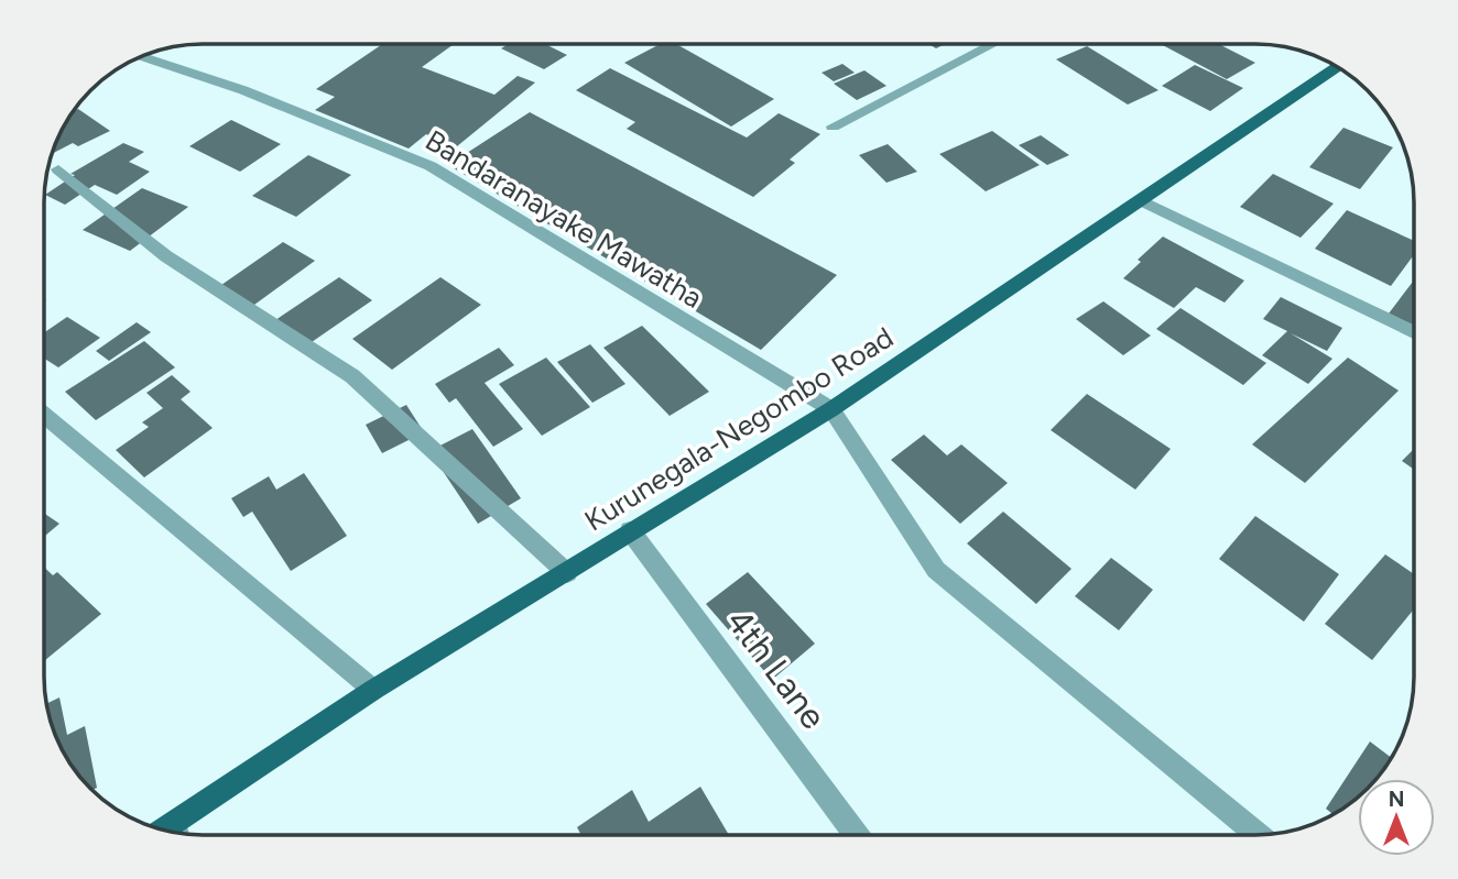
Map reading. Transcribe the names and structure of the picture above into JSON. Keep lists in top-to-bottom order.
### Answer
{
  "streets": {
    "main road": ["Kurunegala-Negombo Road"],
    "street": ["Bandaranayake Mawatha", "4th Lane"]
  },
  "crossings": [
    ["Bandaranayake Mawatha", "Kurunegala-Negombo Road"],
    ["Kurunegala-Negombo Road", "4th Lane"]
  ],
  "north": "top"
}
